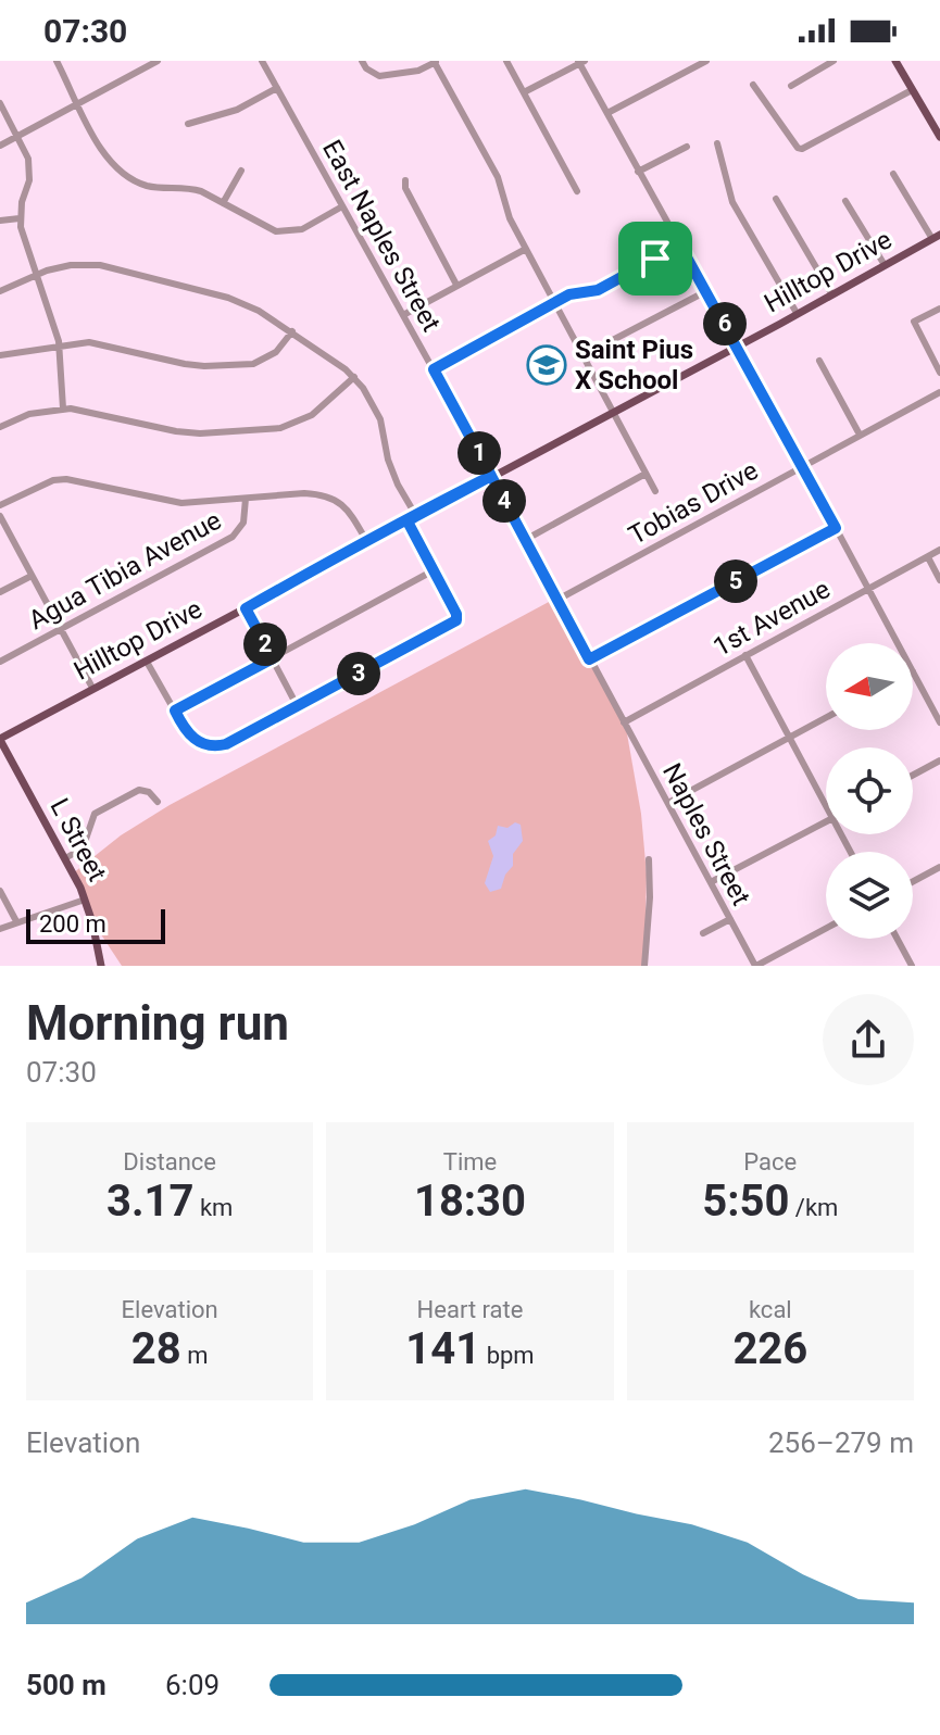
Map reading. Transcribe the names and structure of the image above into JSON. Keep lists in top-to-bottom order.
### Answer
{
  "streets": {
    "main road": ["Hilltop Drive", "L Street"],
    "street": [
      "East Naples Street",
      "Tobias Drive",
      "Agua Tibia Avenue",
      "1st Avenue",
      "Naples Street"
    ]
  },
  "crossings": [
    ["East Naples Street", "Hilltop Drive"],
    ["East Naples Street", "Tobias Drive"],
    ["East Naples Street", "Naples Street"],
    ["Hilltop Drive", "L Street"],
    ["Tobias Drive", "Naples Street"],
    ["1st Avenue", "Naples Street"]
  ],
  "places": {
    "school or university": ["Saint Pius X School"]
  },
  "scale_bar": "200 m",
  "north": "left",
  "page": {
    "status": "07:30",
    "pins": [
      "6",
      "1",
      "4",
      "5",
      "2",
      "3"
    ],
    "scale": "200 m",
    "heading": ["Morning run", "07:30"],
    "stats": [
      ["Distance", "3.17 km"],
      ["Time", "18:30"],
      ["Pace", "5:50 /km"],
      ["Elevation", "28 m"],
      ["Heart rate", "141 bpm"],
      ["kcal", "226"]
    ],
    "chart": ["Elevation", "256–279 m"],
    "list": [
      {
        "name": "500 m",
        "note": "6:09"
      }
    ]
  }
}
